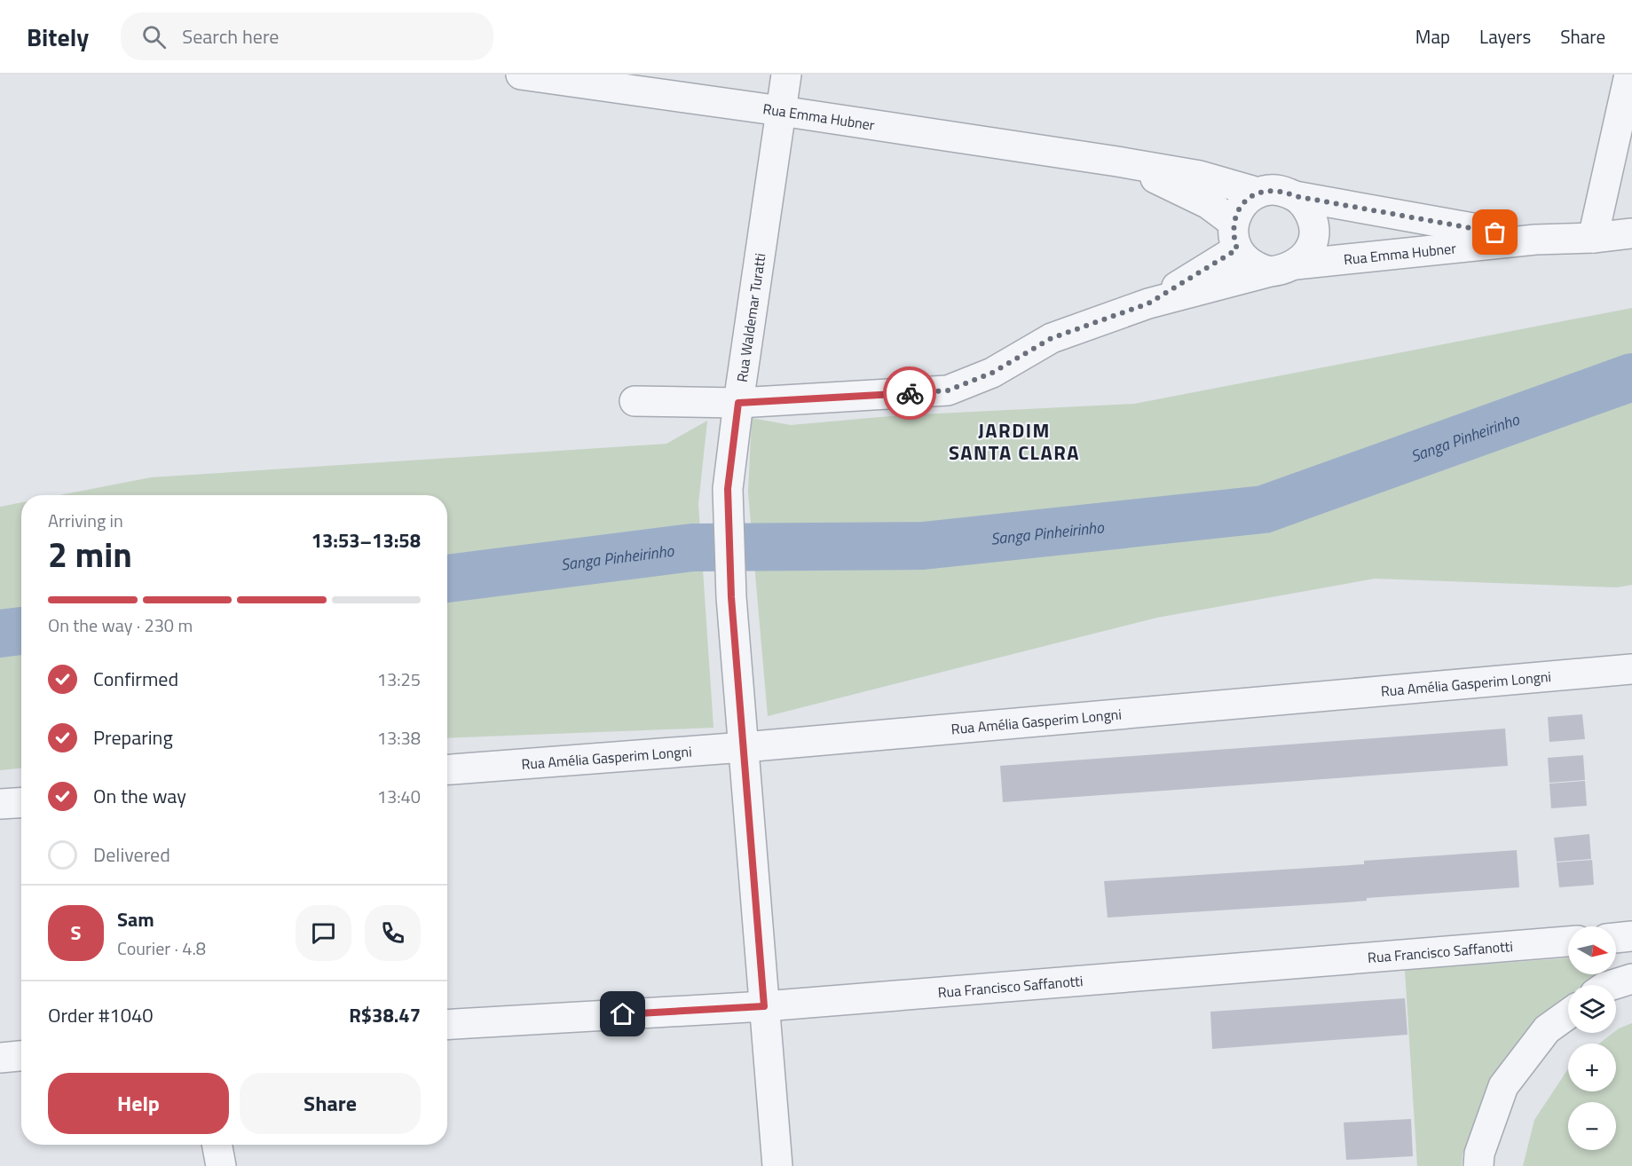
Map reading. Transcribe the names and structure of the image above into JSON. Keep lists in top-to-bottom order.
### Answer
{
  "streets": {
    "street": [
      "Rua Emma Hubner",
      "Rua Waldemar Turatti",
      "Rua Amélia Gasperim Longni",
      "Rua Francisco Saffanotti"
    ]
  },
  "crossings": [
    ["Rua Emma Hubner", "Rua Waldemar Turatti"],
    ["Rua Waldemar Turatti", "Rua Amélia Gasperim Longni"],
    ["Rua Waldemar Turatti", "Rua Francisco Saffanotti"]
  ],
  "districts": ["JARDIM SANTA CLARA"],
  "water": ["Sanga Pinheirinho"],
  "north": "right",
  "page": {
    "header": "Bitely",
    "search": "Search here",
    "nav": ["Map", "Layers", "Share"],
    "heading": ["2 min", "Arriving in", "13:53–13:58"],
    "panel": [
      "Sam",
      "Courier · 4.8",
      "Order #1040",
      "R$38.47"
    ],
    "bar": "On the way · 230 m",
    "list": [
      ["Confirmed", "13:25"],
      ["Preparing", "13:38"],
      ["On the way", "13:40"],
      "Delivered"
    ],
    "round": "S",
    "map_buttons": ["+", "−"],
    "buttons": ["Help", "Share"]
  }
}
